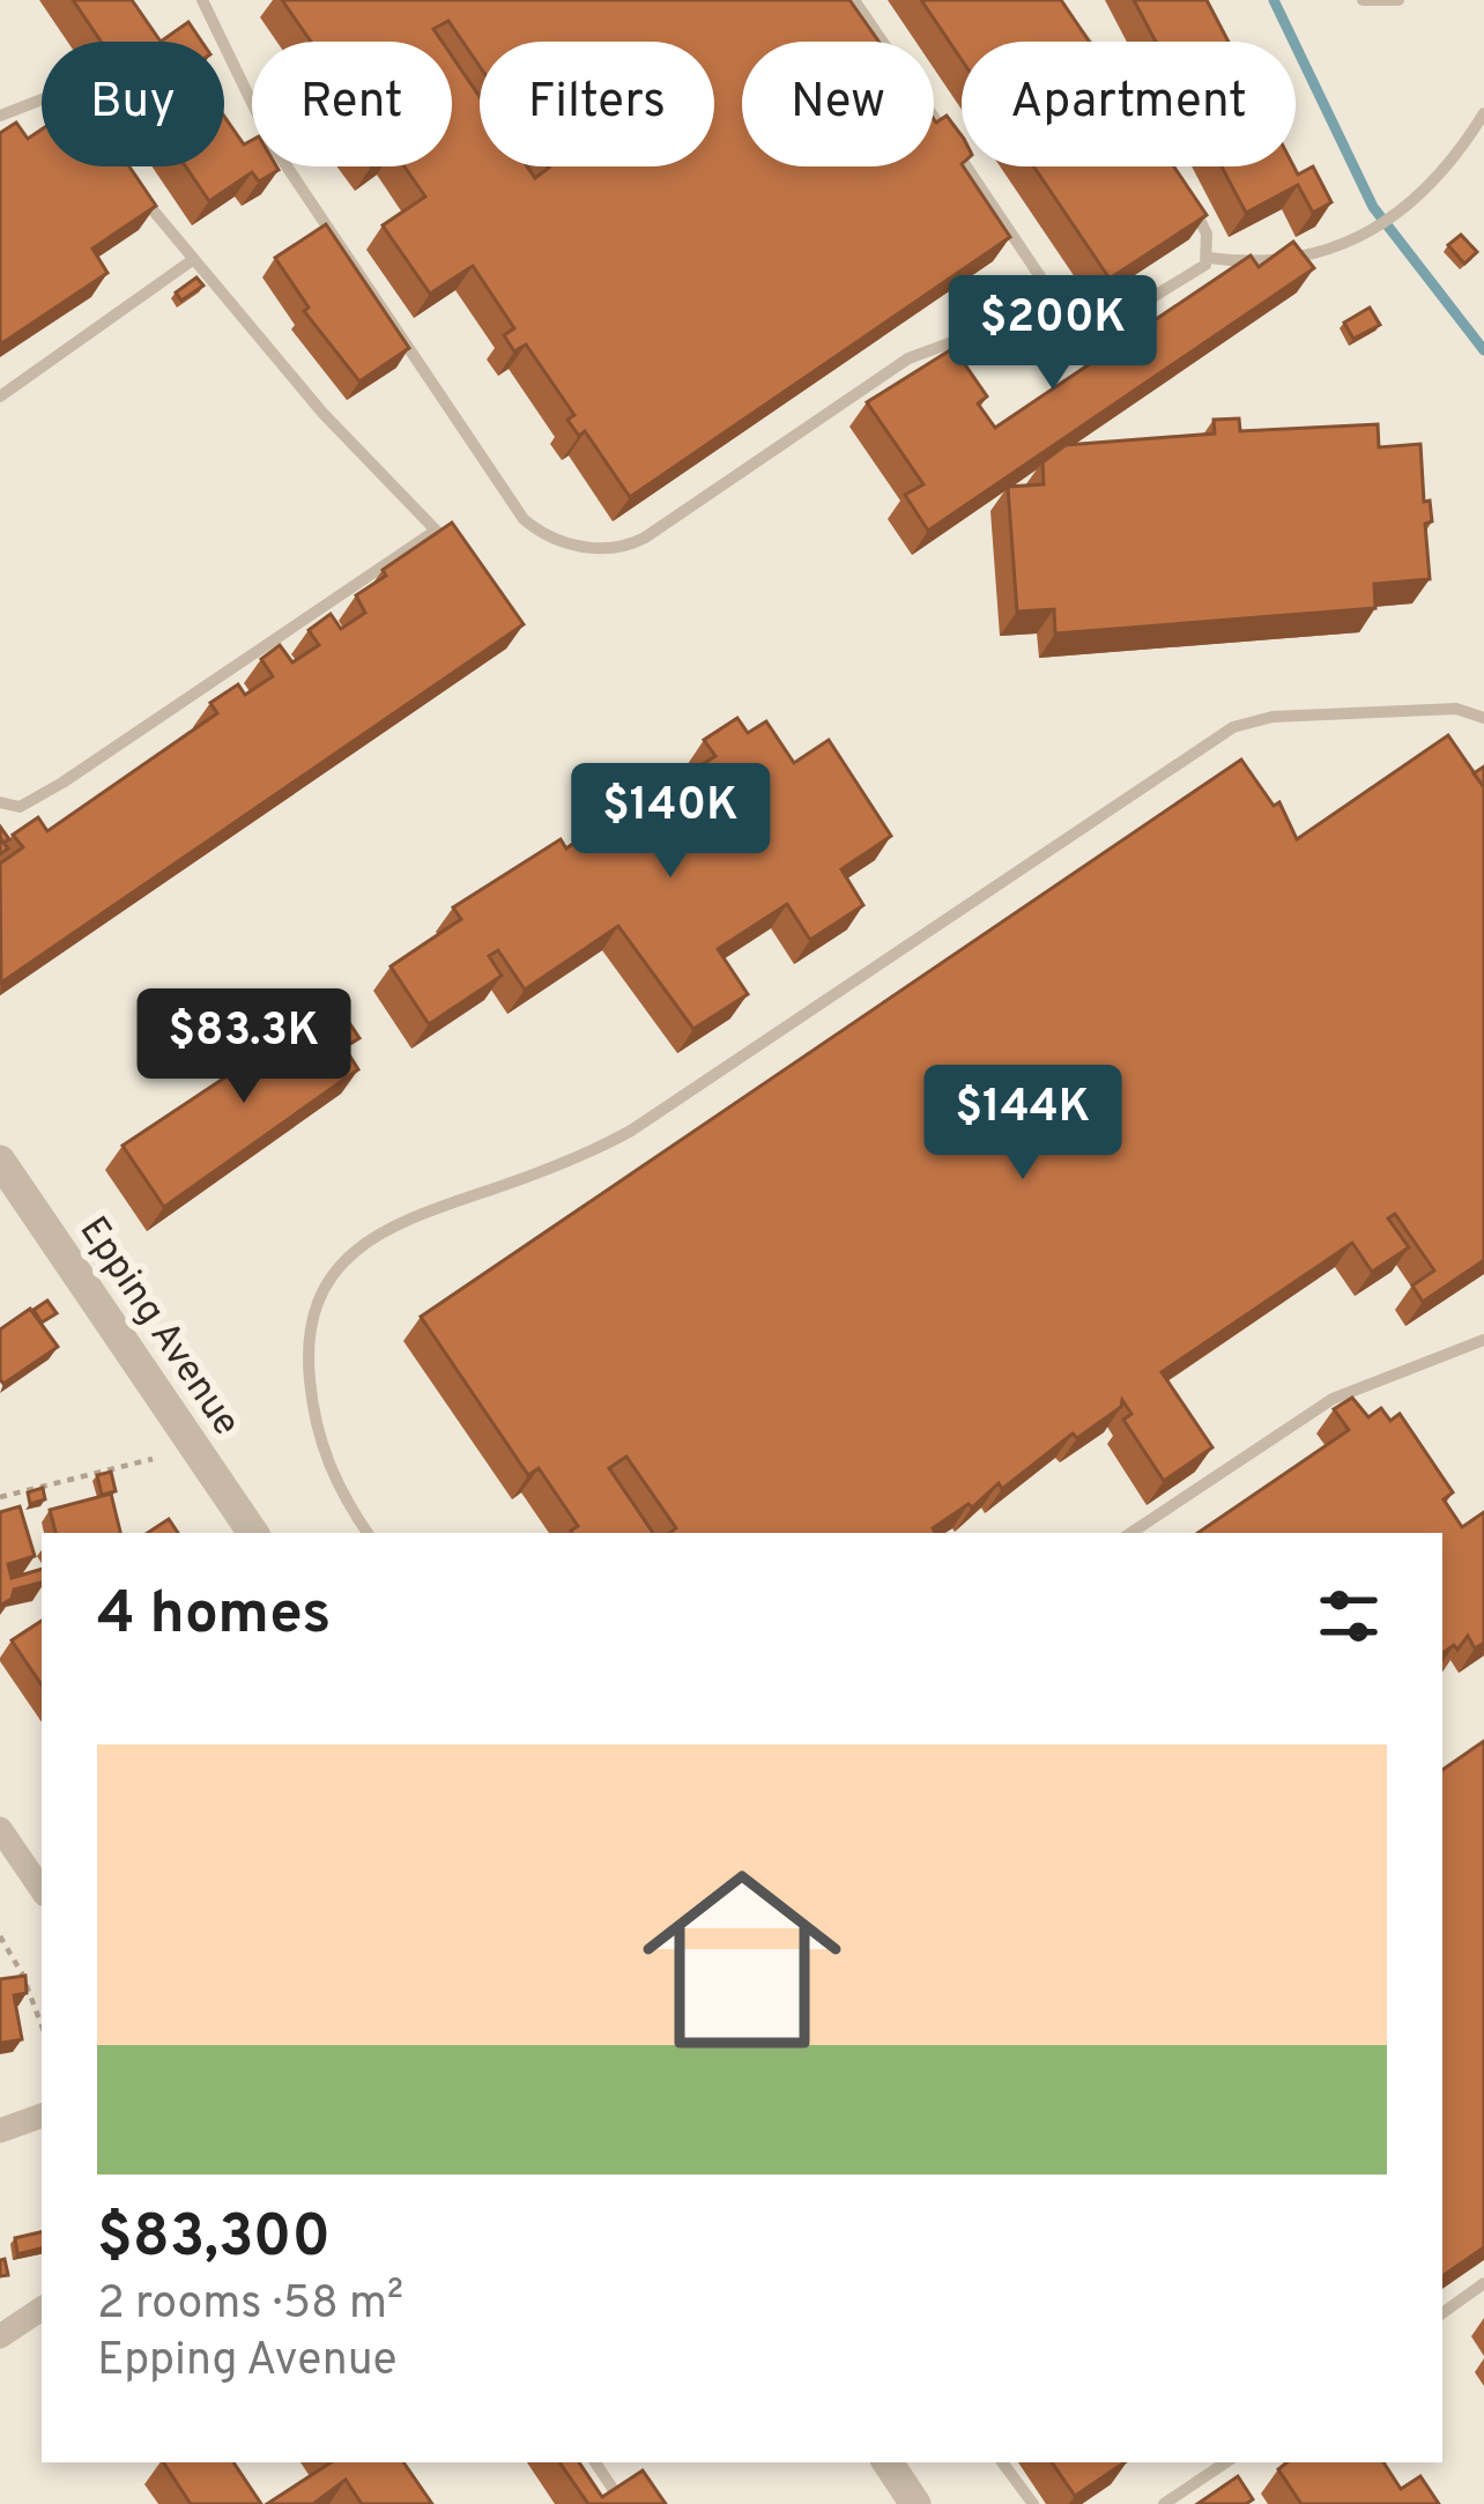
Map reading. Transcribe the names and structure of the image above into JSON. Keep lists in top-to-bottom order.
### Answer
{
  "streets": {
    "street": ["Epping Avenue"]
  },
  "page": {
    "chip": [
      "Buy",
      "Rent",
      "Filters",
      "New",
      "Apartment"
    ],
    "price": [
      "$200K",
      "$140K",
      "$83.3K",
      "$144K"
    ],
    "heading": "4 homes",
    "list": [
      {
        "name": "$83,300",
        "note": "2 rooms · 58 m² · Epping Avenue"
      }
    ]
  }
}
